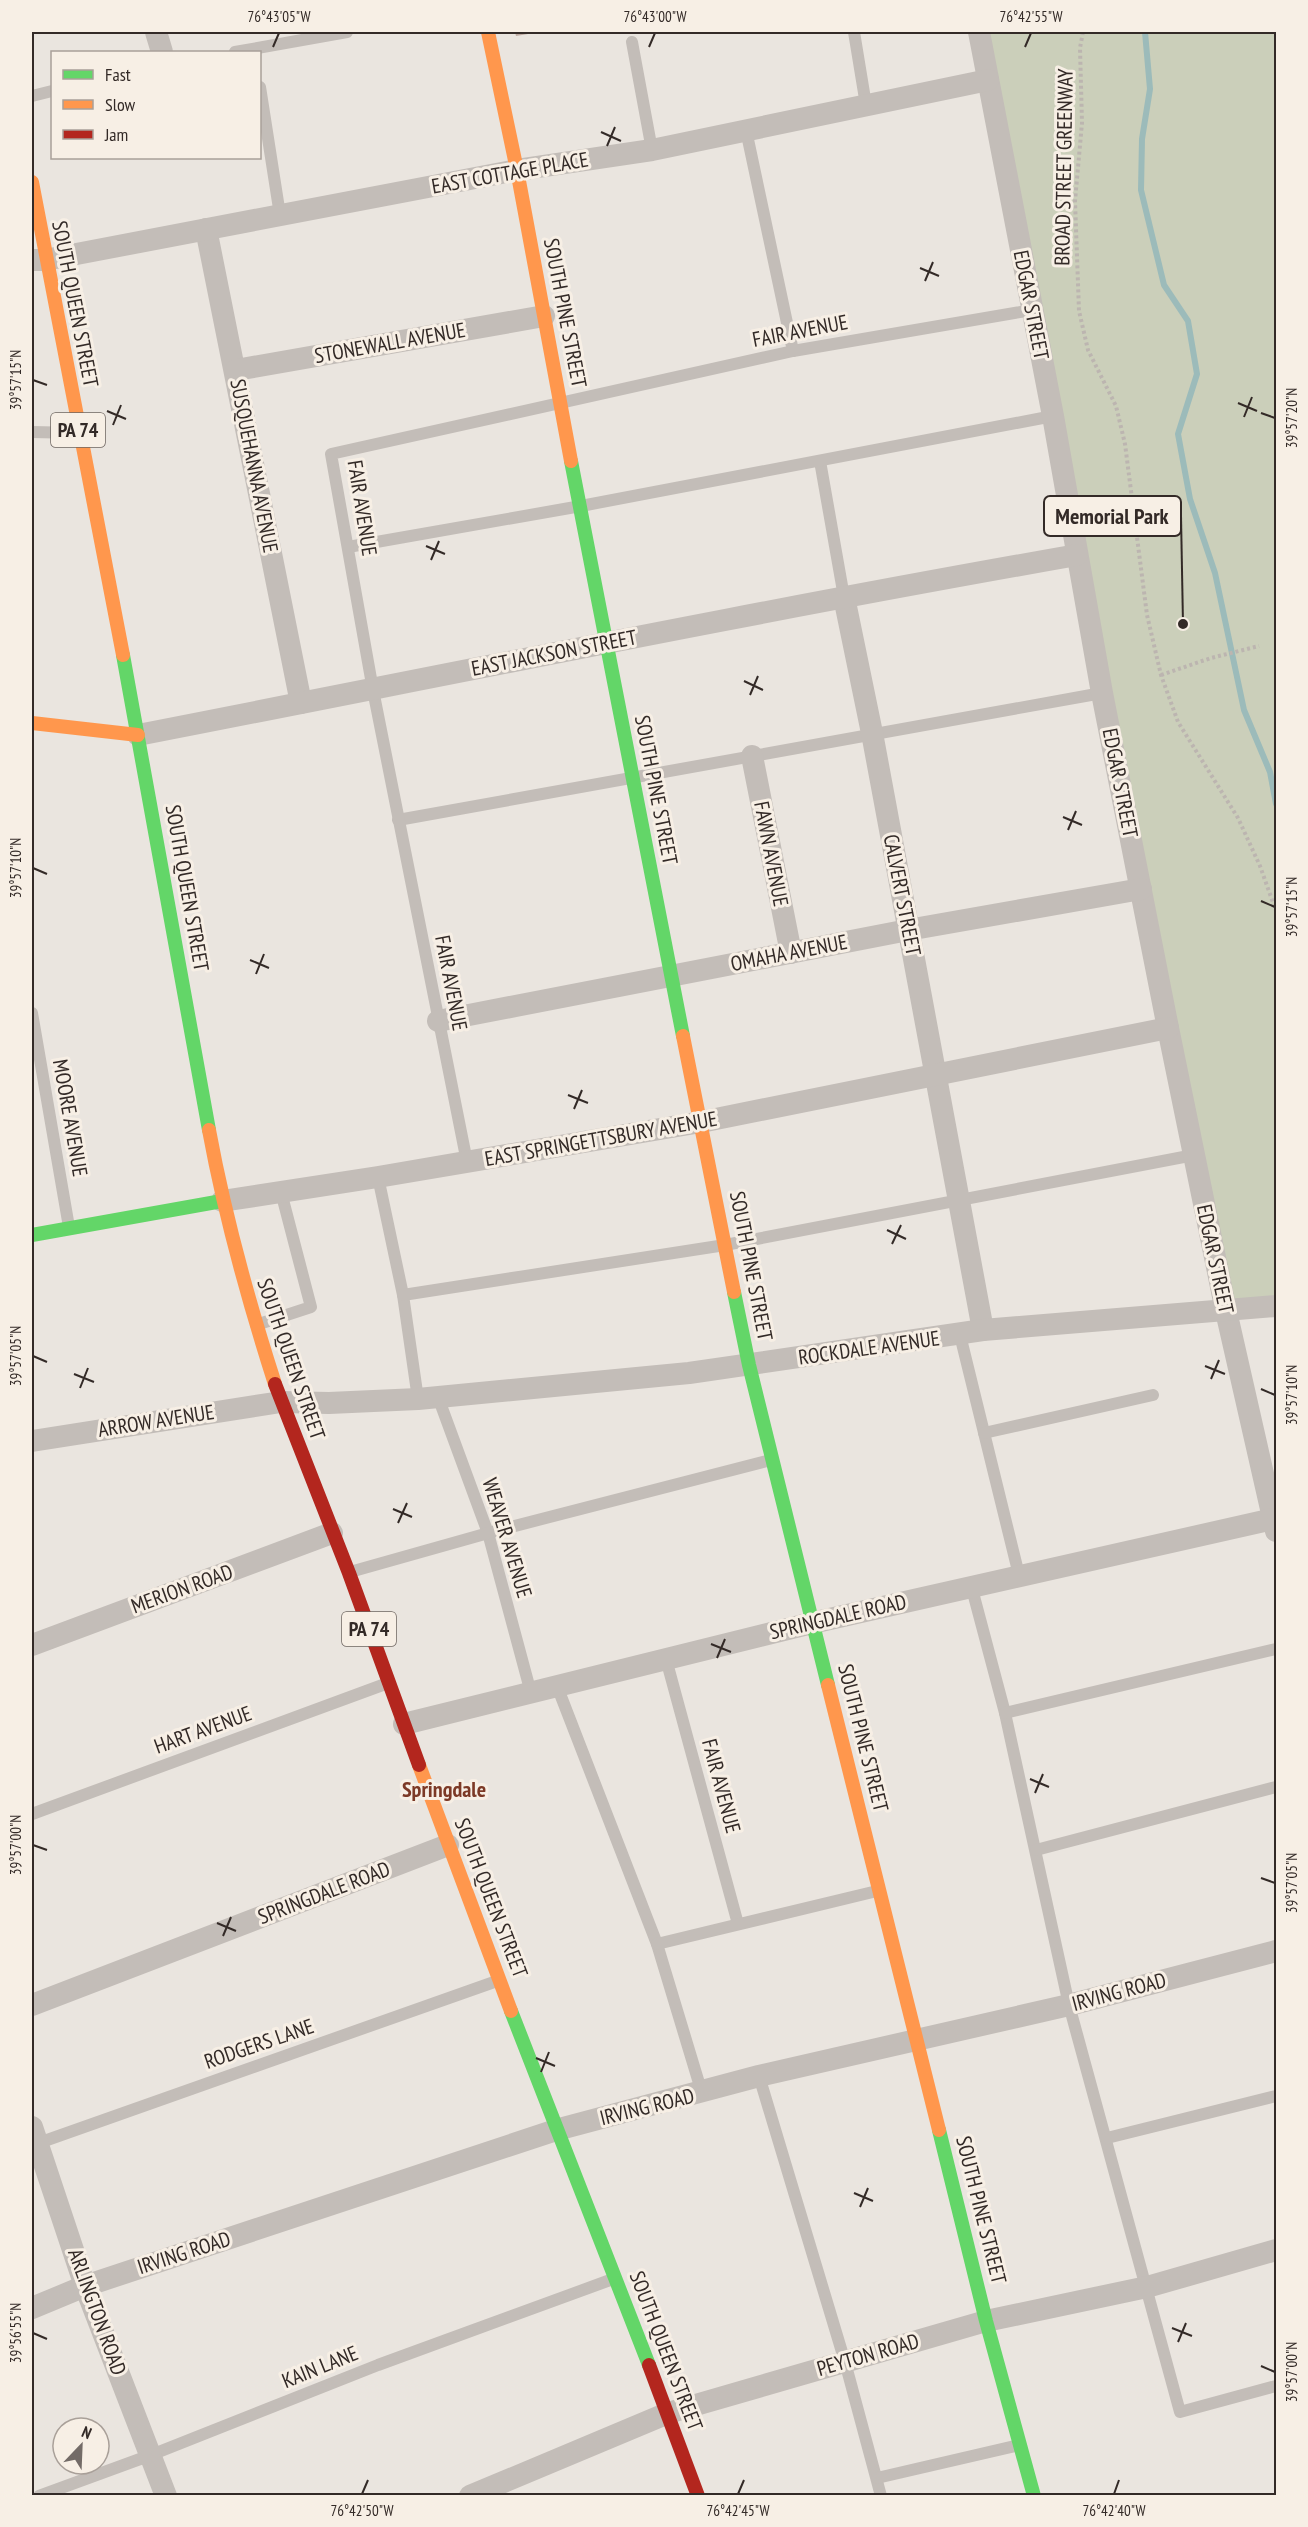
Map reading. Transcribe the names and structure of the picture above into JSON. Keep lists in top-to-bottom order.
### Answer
{
  "streets": {
    "street": [
      "EAST COTTAGE PLACE",
      "SOUTH QUEEN STREET",
      "EDGAR STREET",
      "SOUTH PINE STREET",
      "STONEWALL AVENUE",
      "PA 74",
      "SUSQUEHANNA AVENUE",
      "EAST JACKSON STREET",
      "FAWN AVENUE",
      "CALVERT STREET",
      "OMAHA AVENUE",
      "EAST SPRINGETTSBURY AVENUE",
      "ROCKDALE AVENUE",
      "ARROW AVENUE",
      "MERION ROAD",
      "SPRINGDALE ROAD",
      "IRVING ROAD",
      "ARLINGTON ROAD",
      "PEYTON ROAD"
    ],
    "lane": [
      "FAIR AVENUE",
      "MOORE AVENUE",
      "WEAVER AVENUE",
      "HART AVENUE",
      "RODGERS LANE",
      "KAIN LANE"
    ],
    "path": ["BROAD STREET GREENWAY"]
  },
  "crossings": [
    ["EAST COTTAGE PLACE", "SOUTH QUEEN STREET"],
    ["EAST COTTAGE PLACE", "EDGAR STREET"],
    ["EAST COTTAGE PLACE", "SOUTH PINE STREET"],
    ["EAST COTTAGE PLACE", "SUSQUEHANNA AVENUE"],
    ["SOUTH QUEEN STREET", "EAST JACKSON STREET"],
    ["SOUTH QUEEN STREET", "EAST SPRINGETTSBURY AVENUE"],
    ["SOUTH QUEEN STREET", "ROCKDALE AVENUE"],
    ["SOUTH QUEEN STREET", "ARROW AVENUE"],
    ["SOUTH QUEEN STREET", "MERION ROAD"],
    ["SOUTH QUEEN STREET", "SPRINGDALE ROAD"],
    ["SOUTH QUEEN STREET", "HART AVENUE"],
    ["SOUTH QUEEN STREET", "IRVING ROAD"],
    ["SOUTH QUEEN STREET", "RODGERS LANE"],
    ["SOUTH QUEEN STREET", "PEYTON ROAD"],
    ["SOUTH QUEEN STREET", "KAIN LANE"],
    ["EDGAR STREET", "FAIR AVENUE"],
    ["EDGAR STREET", "EAST JACKSON STREET"],
    ["EDGAR STREET", "OMAHA AVENUE"],
    ["EDGAR STREET", "EAST SPRINGETTSBURY AVENUE"],
    ["EDGAR STREET", "ROCKDALE AVENUE"],
    ["EDGAR STREET", "SPRINGDALE ROAD"],
    ["SOUTH PINE STREET", "FAIR AVENUE"],
    ["SOUTH PINE STREET", "STONEWALL AVENUE"],
    ["SOUTH PINE STREET", "EAST JACKSON STREET"],
    ["SOUTH PINE STREET", "OMAHA AVENUE"],
    ["SOUTH PINE STREET", "EAST SPRINGETTSBURY AVENUE"],
    ["SOUTH PINE STREET", "ROCKDALE AVENUE"],
    ["SOUTH PINE STREET", "SPRINGDALE ROAD"],
    ["SOUTH PINE STREET", "IRVING ROAD"],
    ["SOUTH PINE STREET", "PEYTON ROAD"],
    ["FAIR AVENUE", "EAST JACKSON STREET"],
    ["FAIR AVENUE", "OMAHA AVENUE"],
    ["FAIR AVENUE", "EAST SPRINGETTSBURY AVENUE"],
    ["FAIR AVENUE", "SPRINGDALE ROAD"],
    ["STONEWALL AVENUE", "SUSQUEHANNA AVENUE"],
    ["SUSQUEHANNA AVENUE", "EAST JACKSON STREET"],
    ["EAST JACKSON STREET", "CALVERT STREET"],
    ["FAWN AVENUE", "OMAHA AVENUE"],
    ["CALVERT STREET", "OMAHA AVENUE"],
    ["CALVERT STREET", "EAST SPRINGETTSBURY AVENUE"],
    ["CALVERT STREET", "ROCKDALE AVENUE"],
    ["MOORE AVENUE", "EAST SPRINGETTSBURY AVENUE"],
    ["EAST SPRINGETTSBURY AVENUE", "WEAVER AVENUE"],
    ["ROCKDALE AVENUE", "ARROW AVENUE"],
    ["ROCKDALE AVENUE", "WEAVER AVENUE"],
    ["WEAVER AVENUE", "SPRINGDALE ROAD"],
    ["IRVING ROAD", "ARLINGTON ROAD"],
    ["RODGERS LANE", "ARLINGTON ROAD"],
    ["ARLINGTON ROAD", "KAIN LANE"]
  ],
  "districts": ["Springdale"],
  "places": ["Memorial Park"],
  "legend": ["Fast", "Slow", "Jam"],
  "north": "top right",
  "coordinates": [
    "76°43'05\"W",
    "76°43'00\"W",
    "76°42'55\"W",
    "39°57'15\"N",
    "39°57'20\"N",
    "39°57'10\"N",
    "39°57'05\"N",
    "39°57'00\"N",
    "39°56'55\"N",
    "76°42'50\"W",
    "76°42'45\"W",
    "76°42'40\"W"
  ]
}
